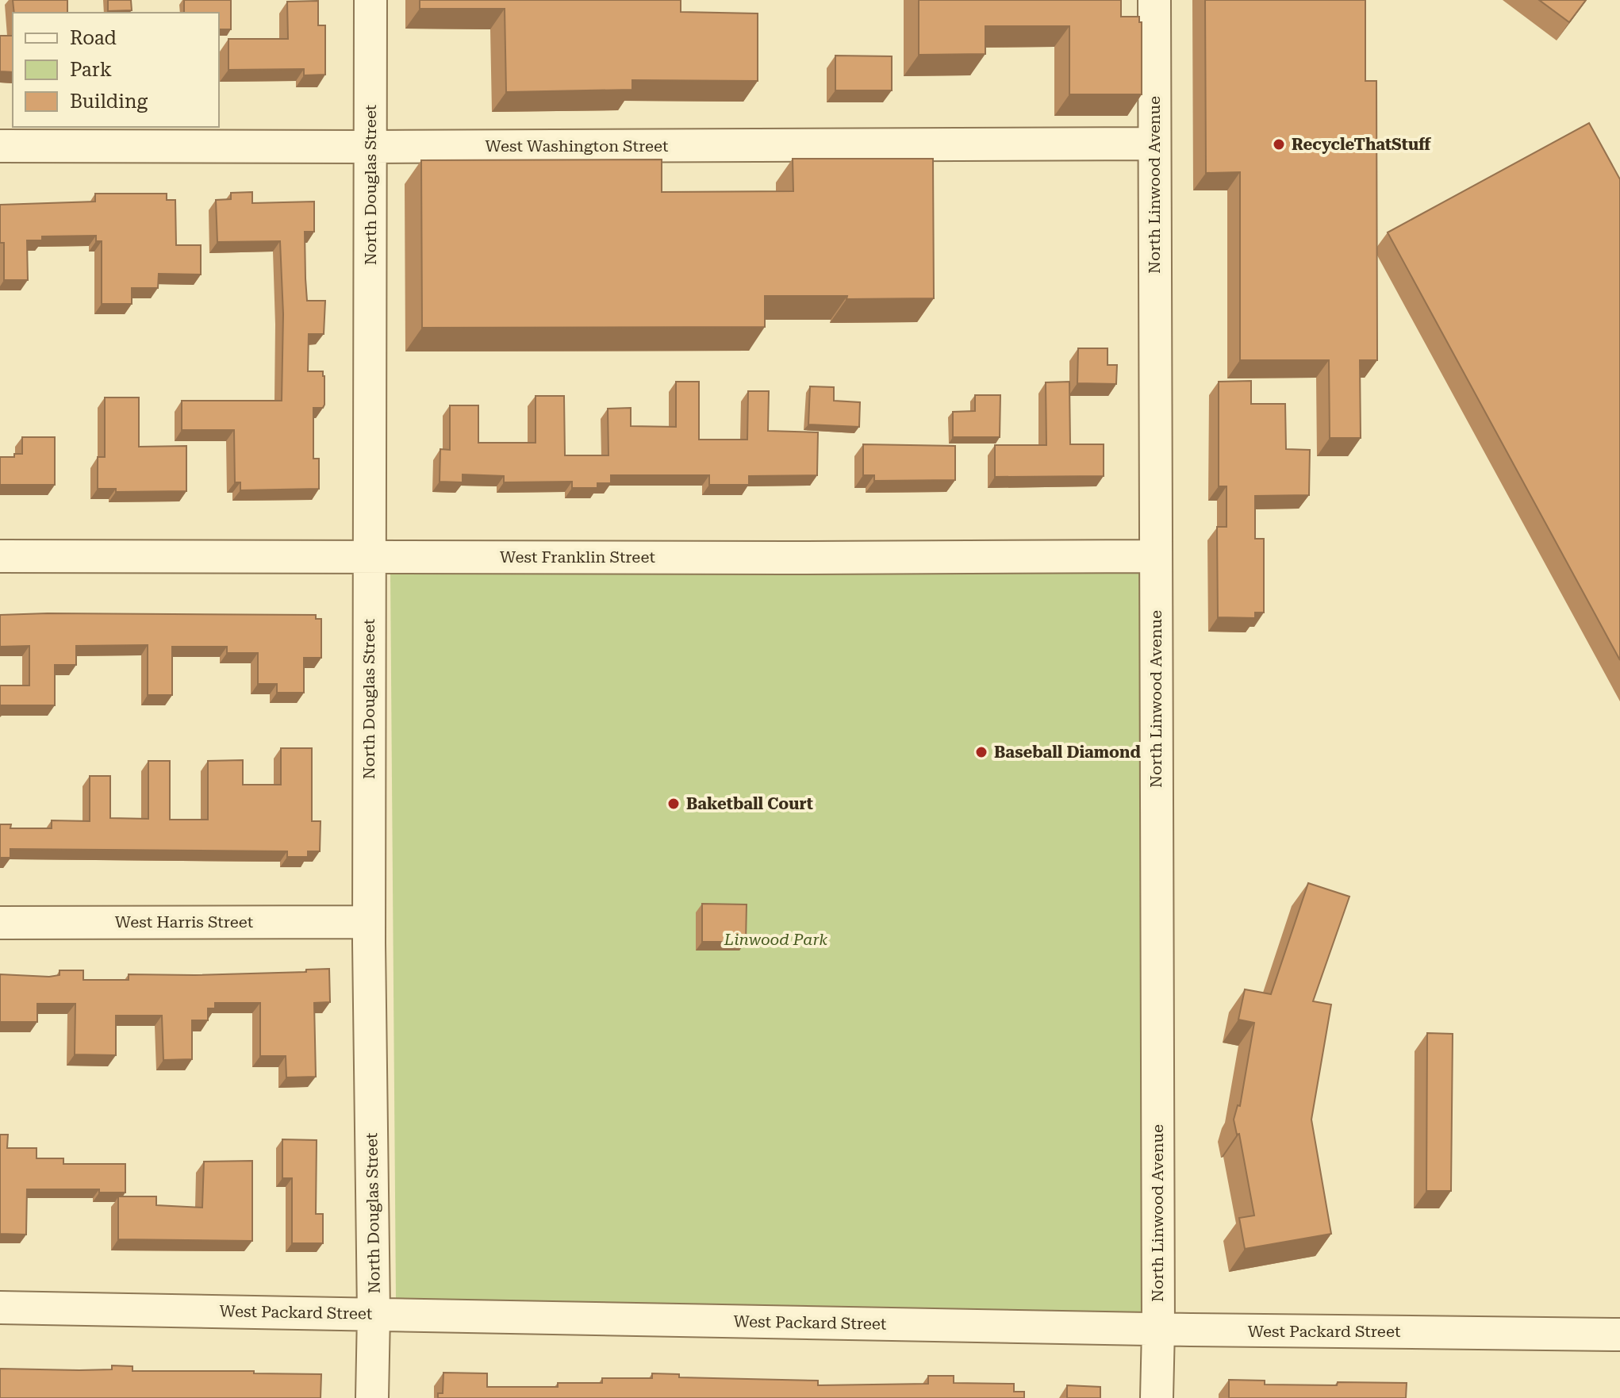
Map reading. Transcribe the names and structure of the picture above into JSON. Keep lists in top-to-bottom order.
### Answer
{
  "streets": {
    "street": [
      "West Washington Street",
      "North Douglas Street",
      "North Linwood Avenue",
      "West Franklin Street",
      "West Harris Street",
      "West Packard Street"
    ]
  },
  "crossings": [
    ["West Washington Street", "North Douglas Street"],
    ["West Washington Street", "North Linwood Avenue"],
    ["North Douglas Street", "West Franklin Street"],
    ["North Douglas Street", "West Harris Street"],
    ["North Douglas Street", "West Packard Street"],
    ["North Linwood Avenue", "West Franklin Street"],
    ["North Linwood Avenue", "West Packard Street"]
  ],
  "parks": ["Linwood Park"],
  "places": ["RecycleThatStuff", "Baseball Diamond", "Baketball Court"],
  "legend": ["Road", "Park", "Building"]
}
